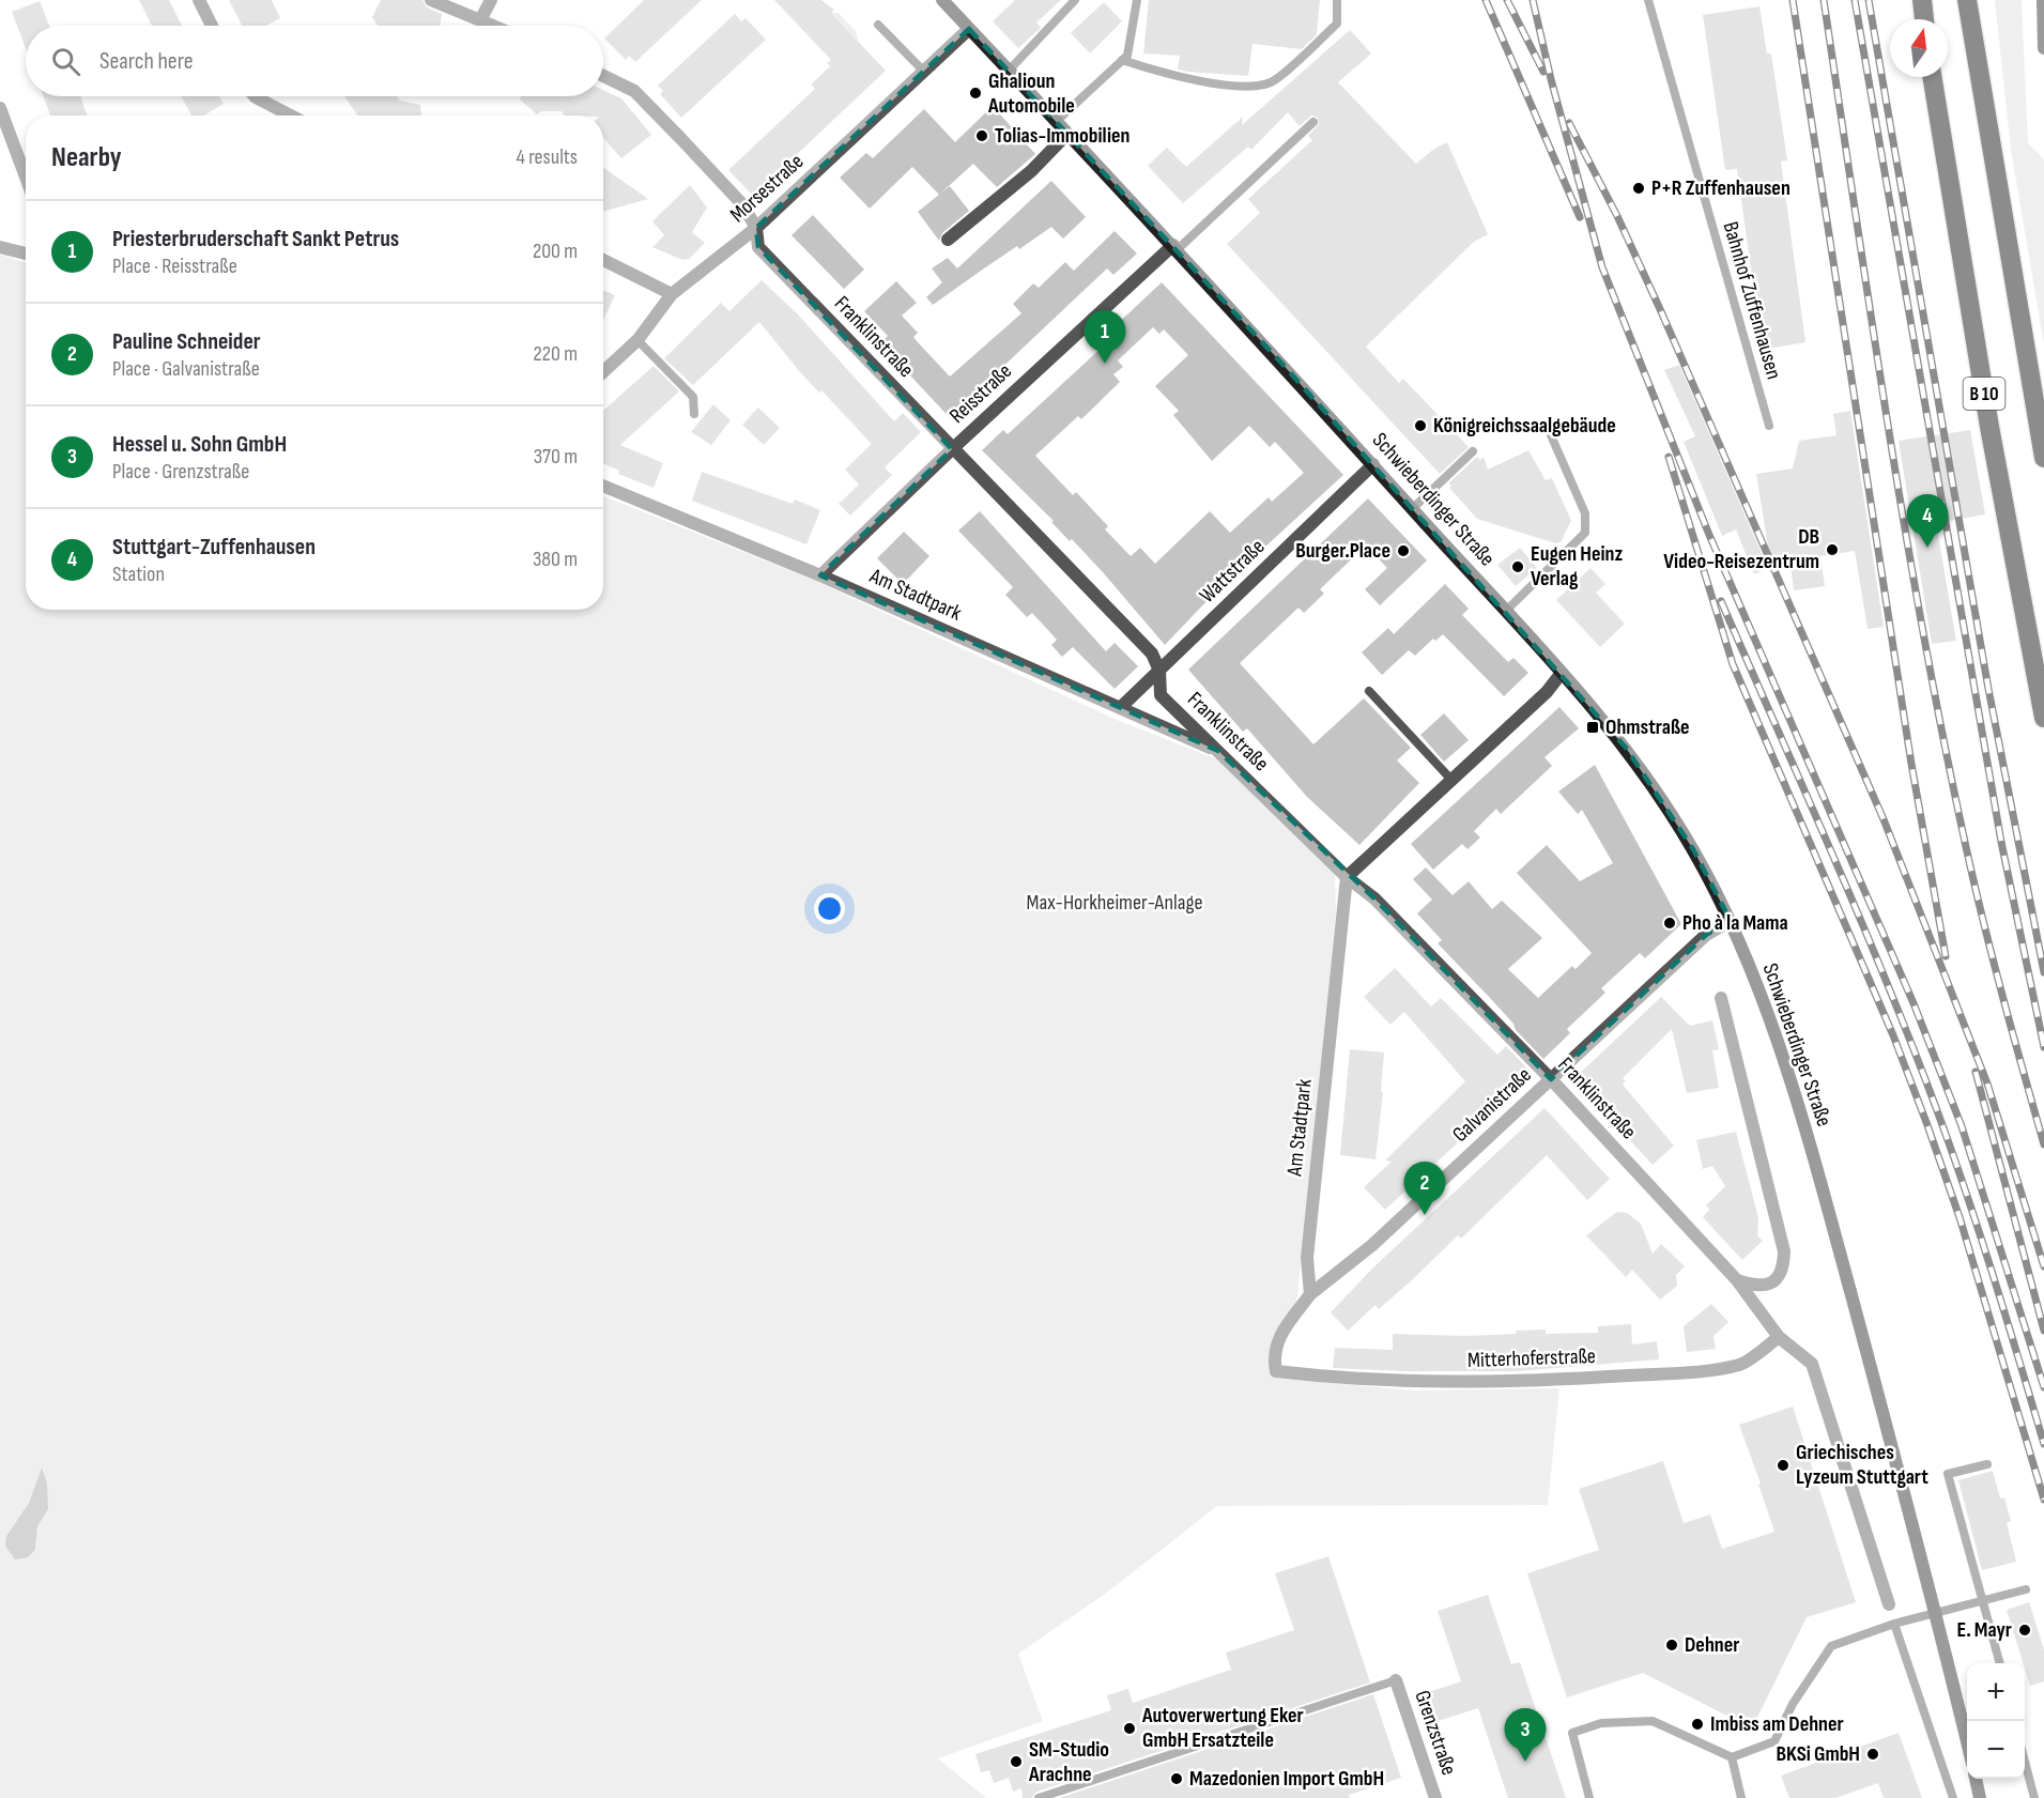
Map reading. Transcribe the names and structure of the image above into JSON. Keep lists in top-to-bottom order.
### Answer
{
  "streets": {
    "highway": ["B 10"],
    "main road": ["Schwieberdinger Straße"],
    "street": [
      "Morsestraße",
      "Franklinstraße",
      "Reisstraße",
      "Wattstraße",
      "Am Stadtpark",
      "Galvanistraße",
      "Mitterhoferstraße",
      "Grenzstraße"
    ],
    "lane": ["Bahnhof Zuffenhausen"]
  },
  "crossings": [
    ["Morsestraße", "Franklinstraße"],
    ["Morsestraße", "Schwieberdinger Straße"],
    ["Franklinstraße", "Reisstraße"],
    ["Franklinstraße", "Wattstraße"],
    ["Franklinstraße", "Am Stadtpark"],
    ["Franklinstraße", "Galvanistraße"],
    ["Franklinstraße", "Mitterhoferstraße"],
    ["Reisstraße", "Schwieberdinger Straße"],
    ["Reisstraße", "Am Stadtpark"],
    ["Schwieberdinger Straße", "Wattstraße"],
    ["Schwieberdinger Straße", "Galvanistraße"],
    ["Wattstraße", "Am Stadtpark"],
    ["Am Stadtpark", "Galvanistraße"],
    ["Am Stadtpark", "Mitterhoferstraße"],
    ["Galvanistraße", "Mitterhoferstraße"]
  ],
  "parks": ["Max-Horkheimer-Anlage"],
  "places": {
    "other": [
      "Ghalioun Automobile",
      "Tolias-Immobilien",
      "P+R Zuffenhausen",
      "Königreichssaalgebäude",
      "DB Video-Reisezentrum",
      "Burger.Place",
      "Eugen Heinz Verlag",
      "Pho à la Mama",
      "Griechisches Lyzeum Stuttgart",
      "E. Mayr",
      "Dehner",
      "Imbiss am Dehner",
      "Autoverwertung Eker GmbH Ersatzteile",
      "BKSi GmbH",
      "SM-Studio Arachne",
      "Mazedonien Import GmbH"
    ],
    "transit": ["Ohmstraße"]
  },
  "north": "top",
  "page": {
    "search": "Search here",
    "heading": ["Nearby", "4 results"],
    "list": [
      {
        "mark": "1",
        "name": "Priesterbruderschaft Sankt Petrus",
        "note": "Place · Reisstraße",
        "value": "200 m"
      },
      {
        "mark": "2",
        "name": "Pauline Schneider",
        "note": "Place · Galvanistraße",
        "value": "220 m"
      },
      {
        "mark": "3",
        "name": "Hessel u. Sohn GmbH",
        "note": "Place · Grenzstraße",
        "value": "370 m"
      },
      {
        "mark": "4",
        "name": "Stuttgart-Zuffenhausen",
        "note": "Station",
        "value": "380 m"
      }
    ],
    "pins": [
      "1",
      "4",
      "2",
      "3"
    ],
    "map_buttons": ["+", "−"]
  }
}
